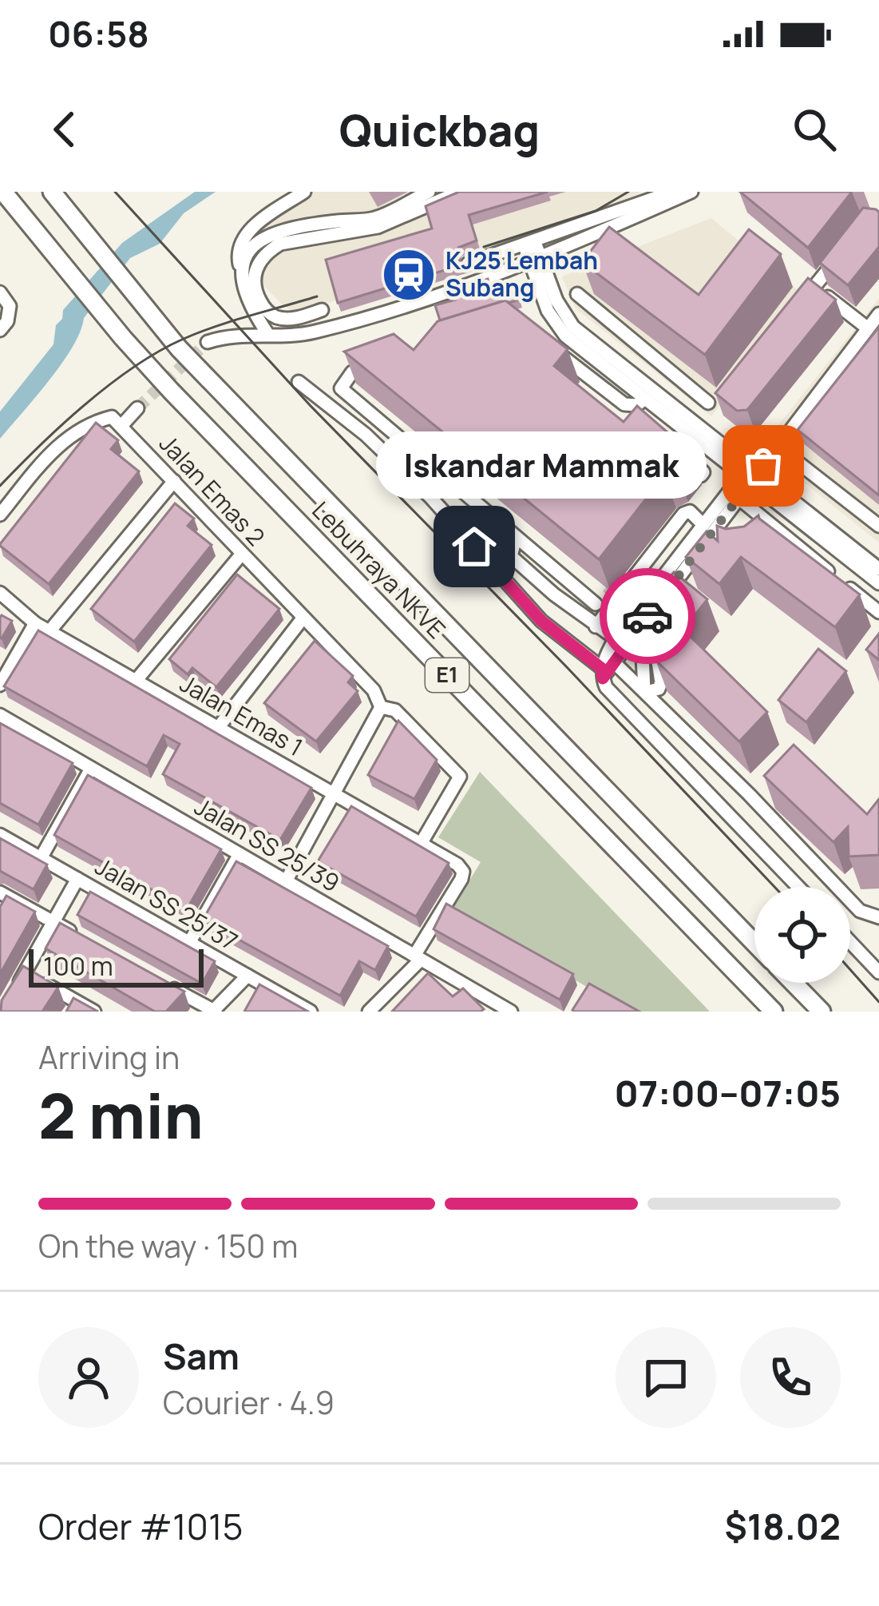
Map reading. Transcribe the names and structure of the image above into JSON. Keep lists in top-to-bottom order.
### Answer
{
  "streets": {
    "highway": ["Lebuhraya NKVE", "E1"],
    "street": [
      "Jalan Emas 2",
      "Jalan Emas 1",
      "Jalan SS 25/39",
      "Jalan SS 25/37"
    ]
  },
  "crossings": [
    ["Jalan Emas 2", "Jalan Emas 1"],
    ["Jalan Emas 1", "Jalan SS 25/39"]
  ],
  "places": {
    "station": ["KJ25 Lembah Subang"],
    "other": ["Iskandar Mammak"]
  },
  "scale_bar": "100 m",
  "page": {
    "status": "06:58",
    "header": "Quickbag",
    "bubble": "Iskandar Mammak",
    "scale": "100 m",
    "heading": ["2 min", "Arriving in", "07:00–07:05"],
    "panel": [
      "Sam",
      "Courier · 4.9",
      "Order #1015",
      "$18.02"
    ],
    "bar": "On the way · 150 m"
  }
}
